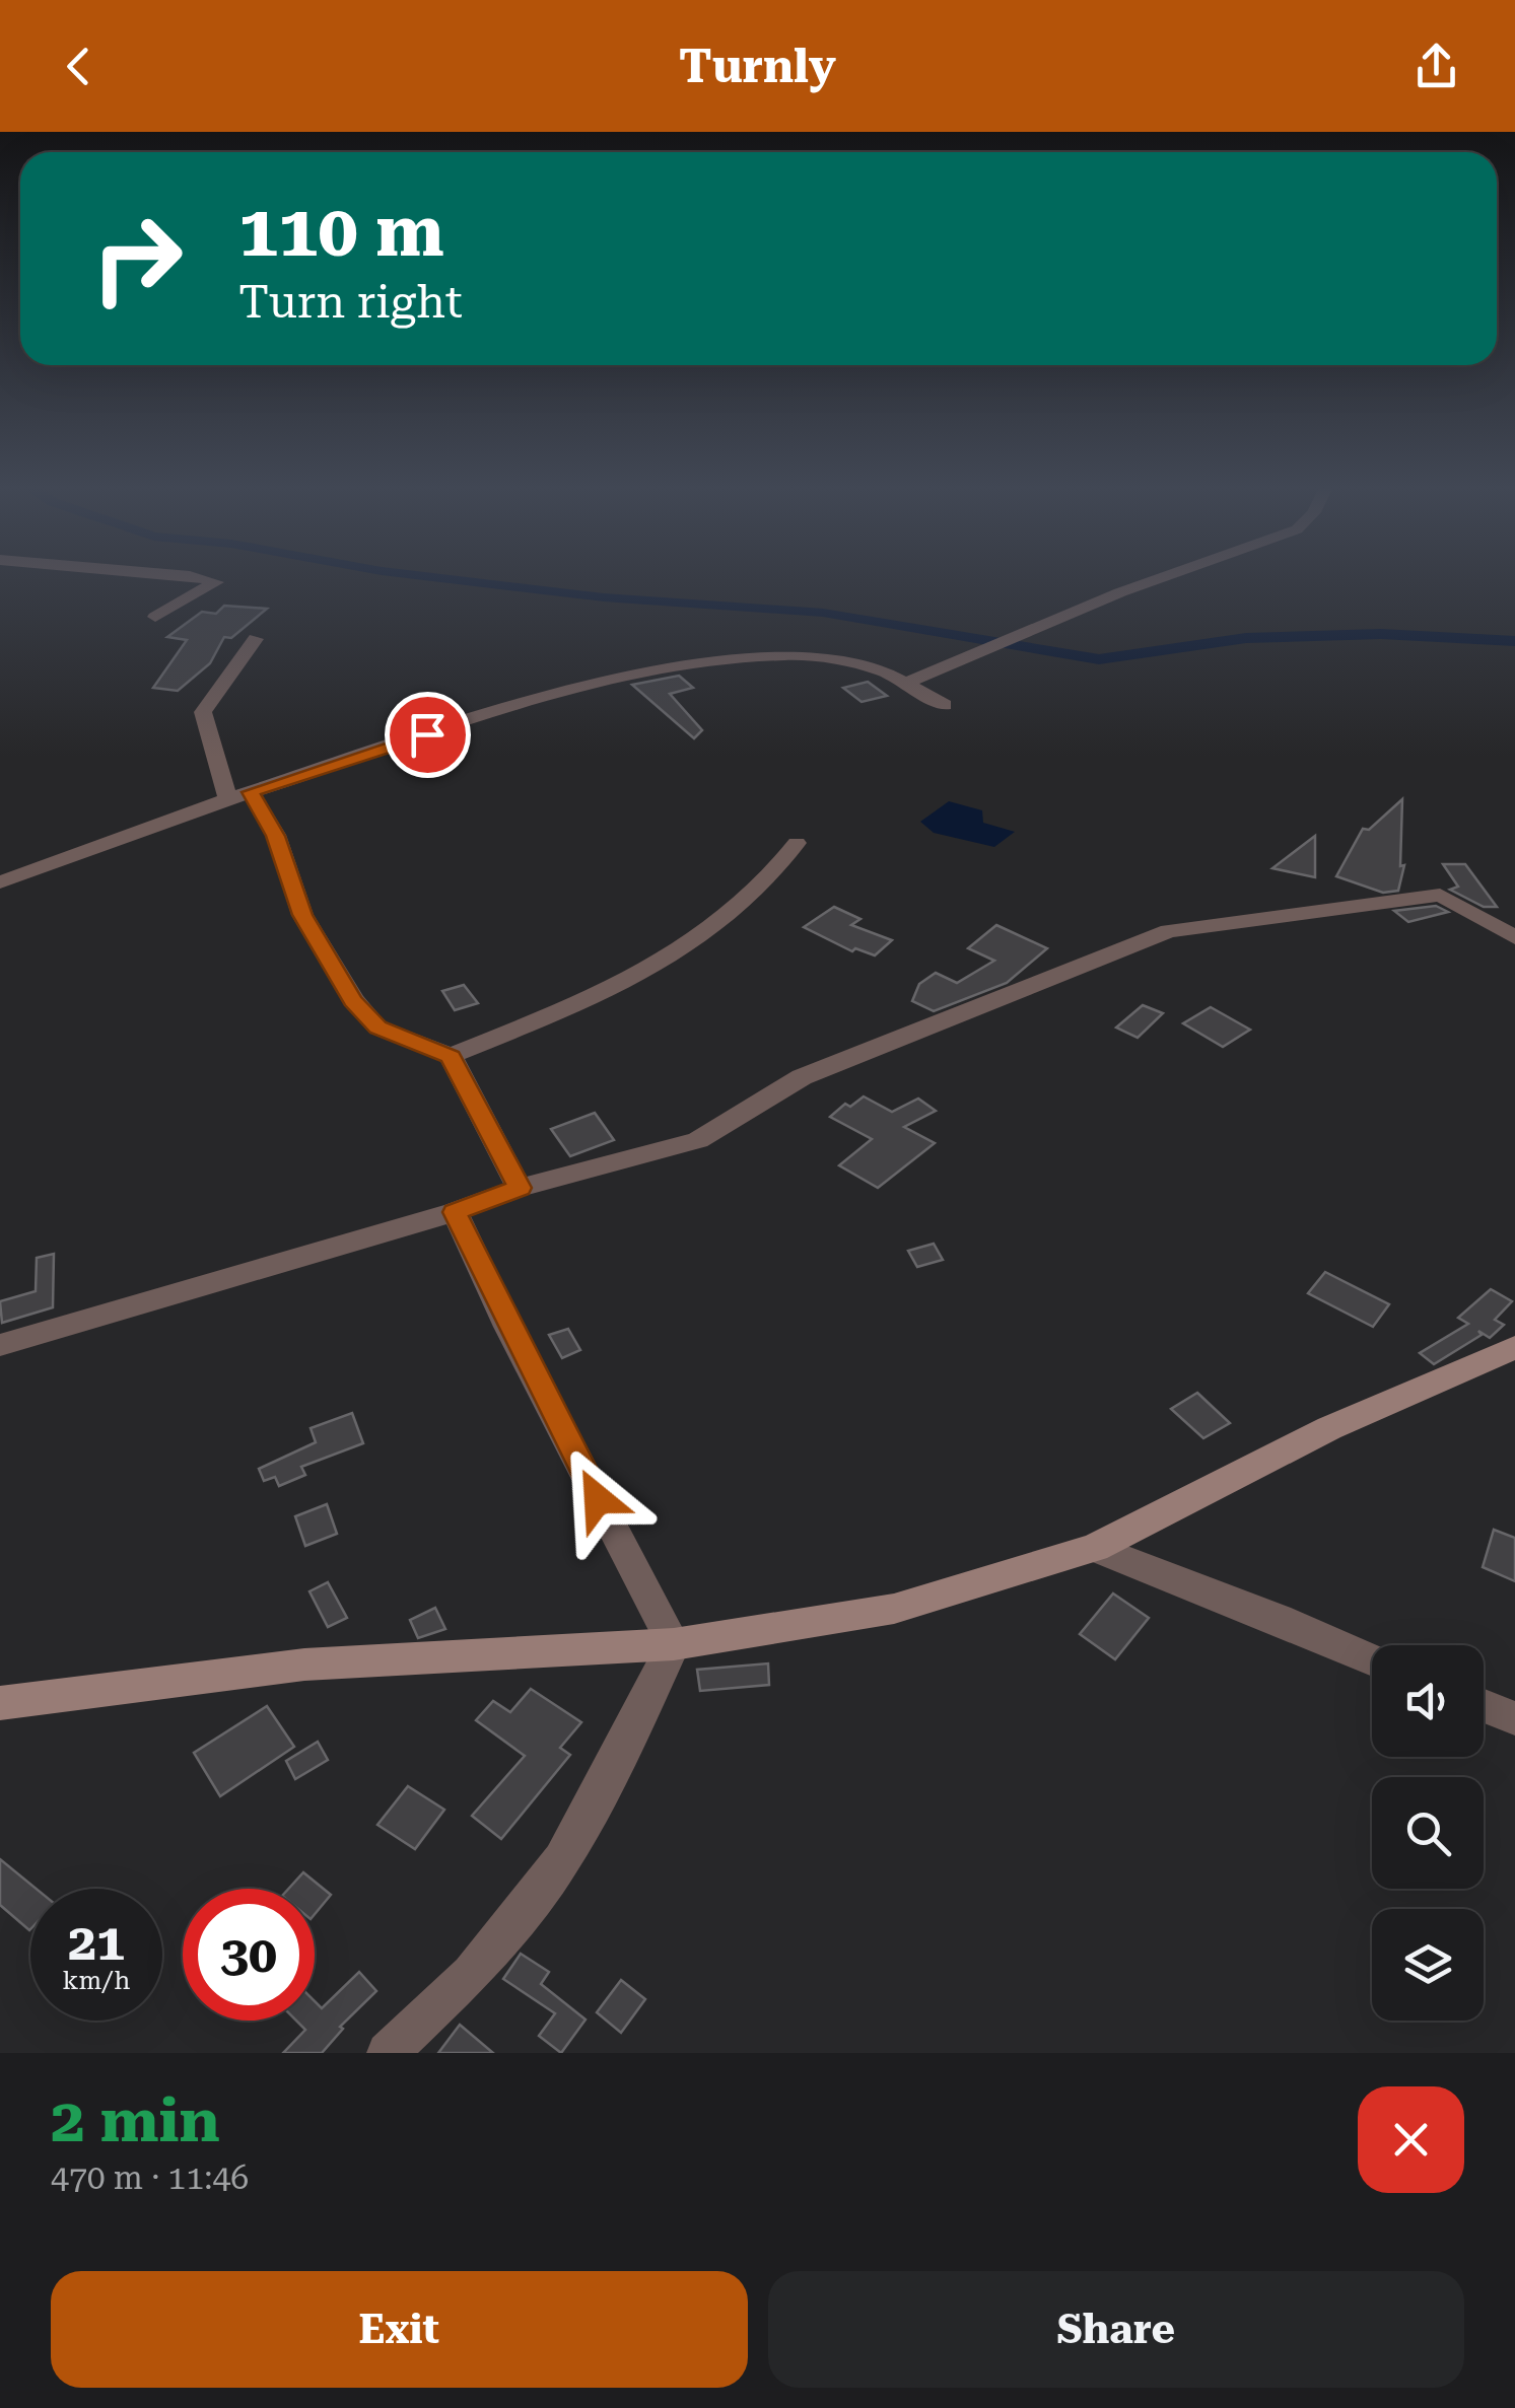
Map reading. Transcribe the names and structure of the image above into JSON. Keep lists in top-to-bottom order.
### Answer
{
  "page": {
    "header": "Turnly",
    "turn": ["110 m", "Turn right"],
    "speed": "21 km/h",
    "limit": "30",
    "heading": ["2 min", "470 m · 11:46"],
    "buttons": ["Exit", "Share"]
  }
}
